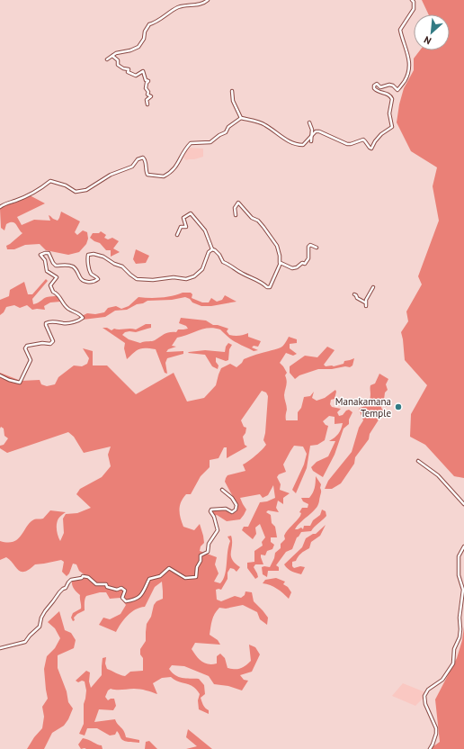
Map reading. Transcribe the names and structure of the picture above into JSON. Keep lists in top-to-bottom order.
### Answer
{
  "places": ["Manakamana Temple"],
  "north": "bottom left"
}
